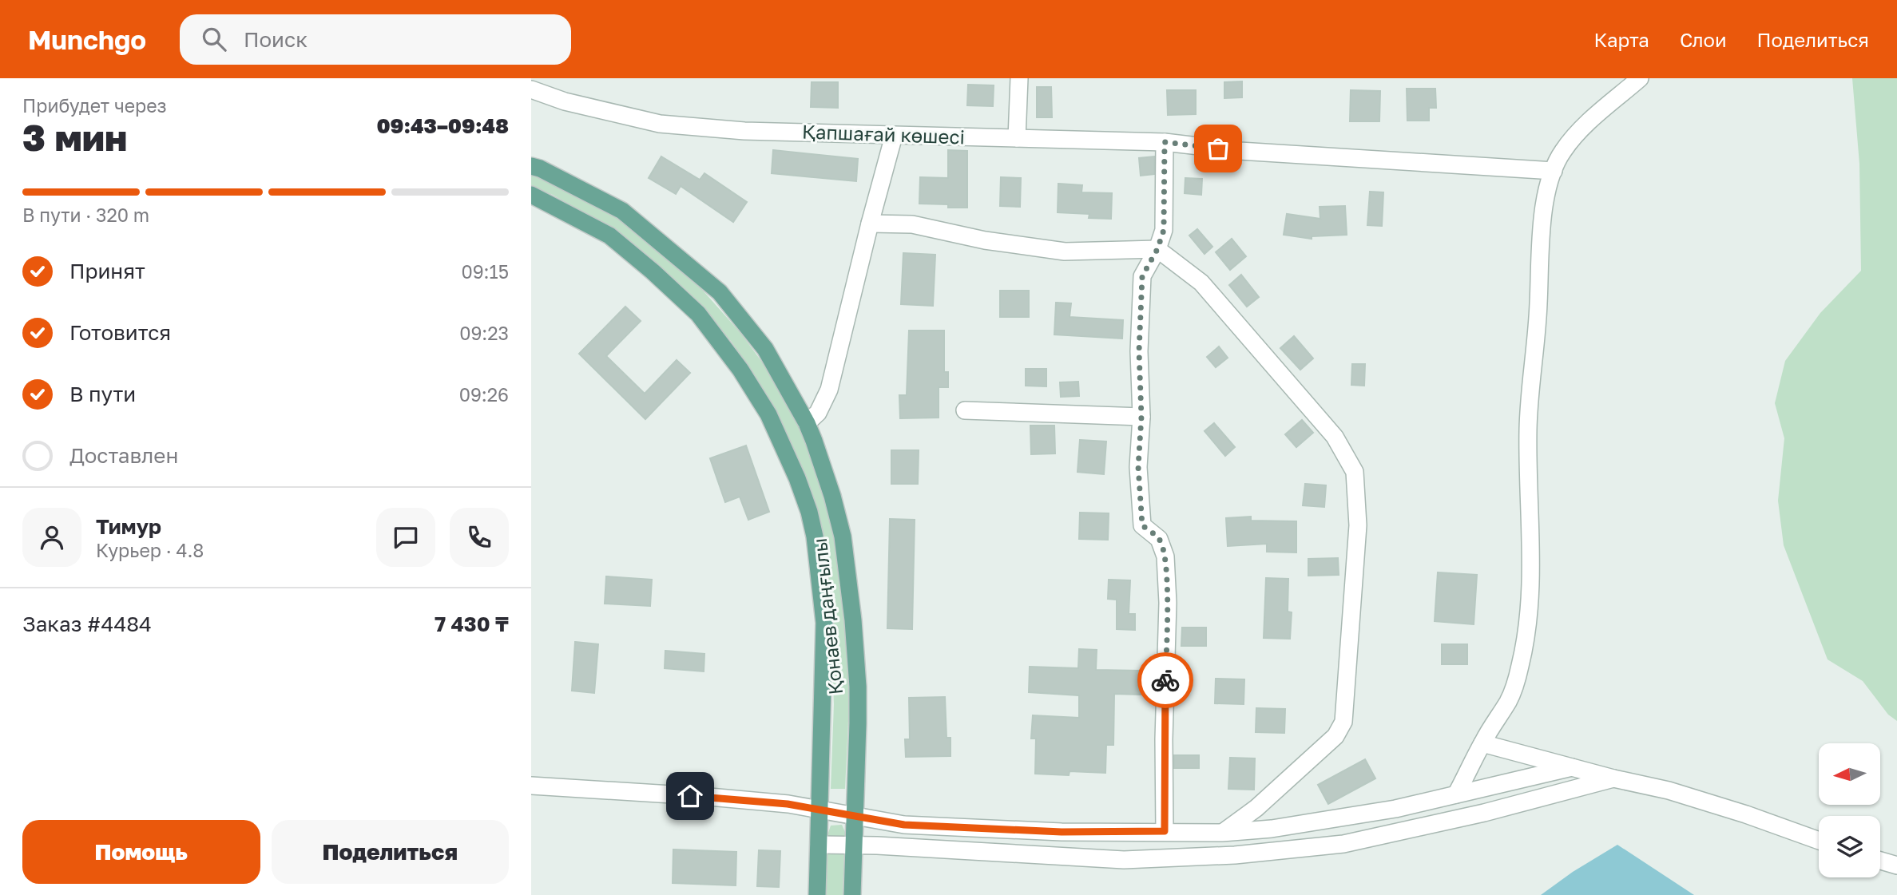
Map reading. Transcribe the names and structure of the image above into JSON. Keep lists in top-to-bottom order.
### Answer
{
  "streets": {
    "main road": ["Қонаев даңғылы"],
    "street": ["Қапшағай көшесі"]
  },
  "north": "left",
  "page": {
    "header": "Munchgo",
    "search": "Поиск",
    "nav": ["Карта", "Слои", "Поделиться"],
    "heading": ["3 мин", "Прибудет через", "09:43–09:48"],
    "panel": [
      "Тимур",
      "Курьер · 4.8",
      "Заказ #4484",
      "7 430 ₸"
    ],
    "bar": "В пути · 320 m",
    "list": [
      ["Принят", "09:15"],
      ["Готовится", "09:23"],
      ["В пути", "09:26"],
      "Доставлен"
    ],
    "buttons": ["Помощь", "Поделиться"]
  }
}
